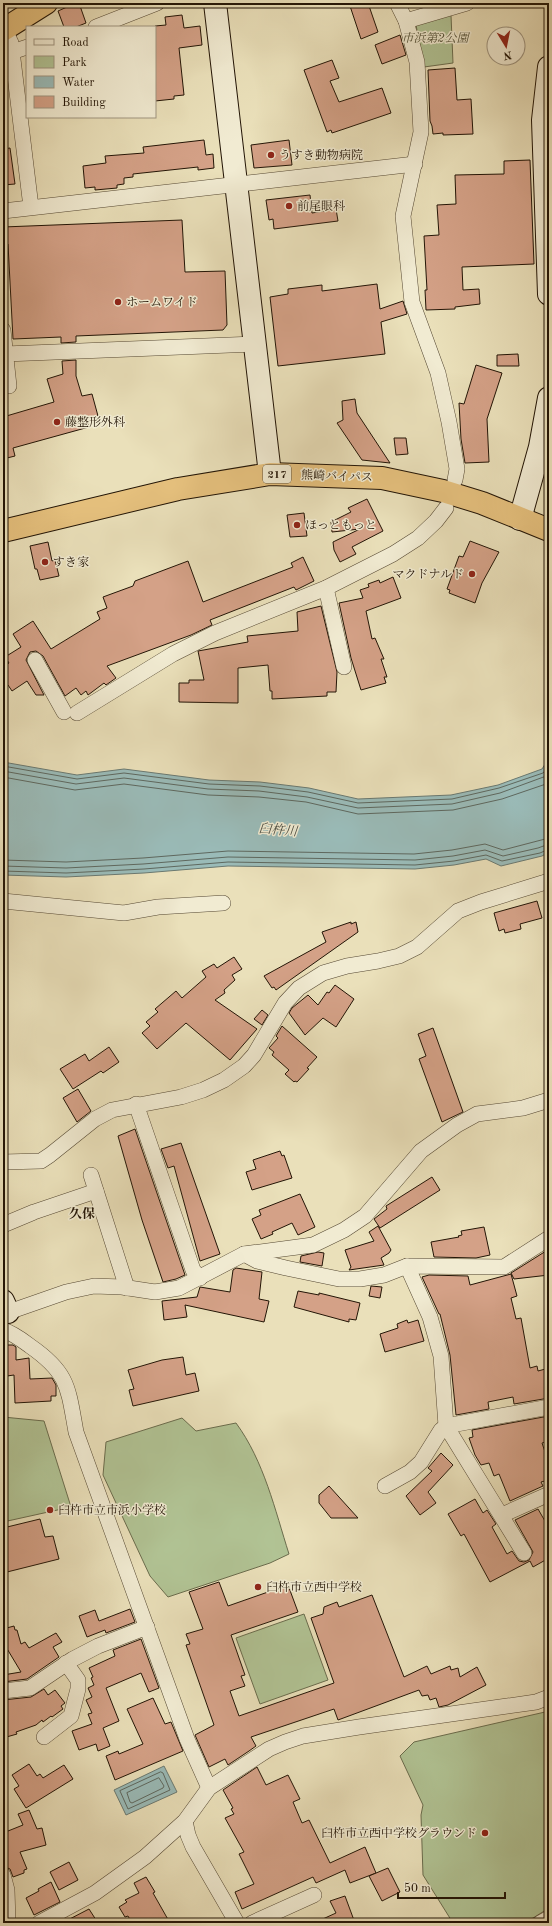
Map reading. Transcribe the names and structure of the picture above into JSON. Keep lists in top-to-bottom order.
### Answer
{
  "streets": {
    "highway": ["217", "熊崎バイパス"]
  },
  "districts": ["久保"],
  "water": ["臼杵川"],
  "parks": ["市浜第2公園"],
  "places": [
    "うすき動物病院",
    "前尾眼科",
    "ホームワイド",
    "藤整形外科",
    "ほっともっと",
    "すき家",
    "マクドナルド",
    "臼杵市立市浜小学校",
    "臼杵市立西中学校",
    "臼杵市立西中学校グラウンド"
  ],
  "legend": [
    "Road",
    "Park",
    "Water",
    "Building"
  ],
  "scale_bar": "50 m",
  "north": "bottom"
}
